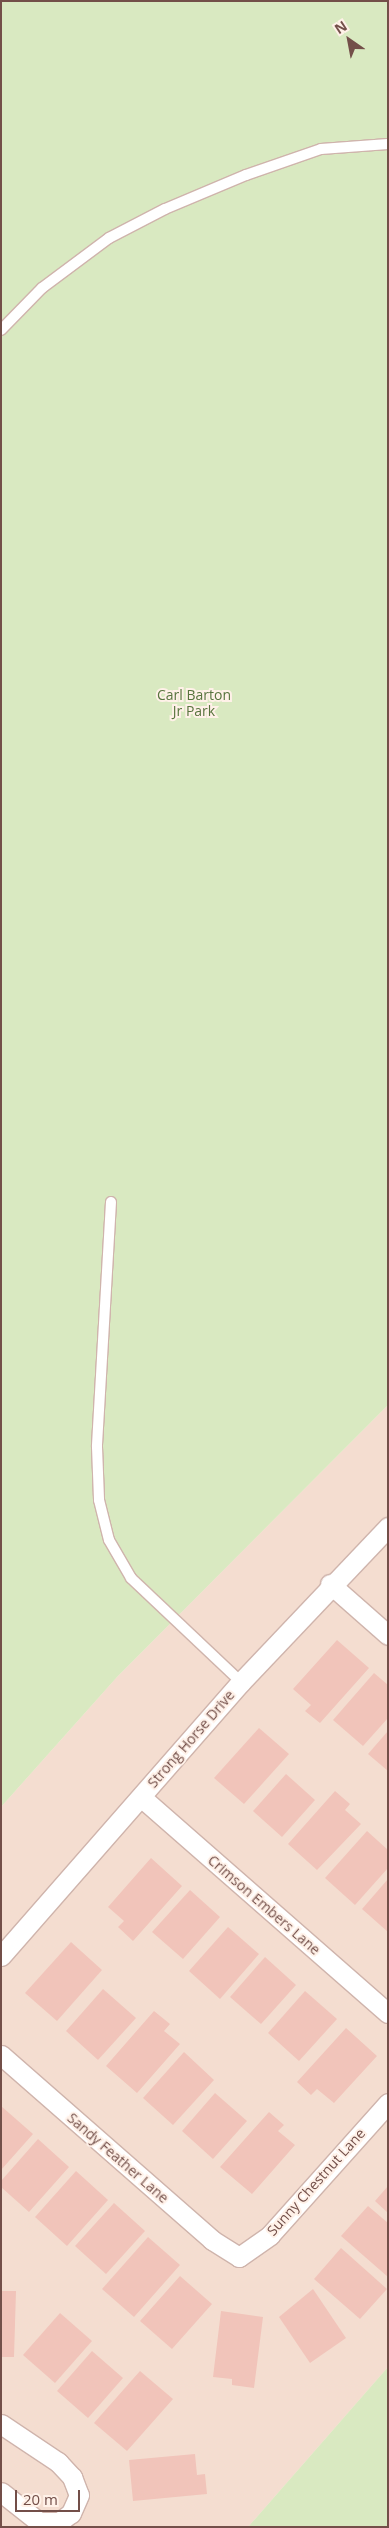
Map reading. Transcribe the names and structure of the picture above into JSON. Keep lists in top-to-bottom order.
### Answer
{
  "streets": {
    "street": [
      "Strong Horse Drive",
      "Crimson Embers Lane",
      "Sandy Feather Lane",
      "Sunny Chestnut Lane"
    ]
  },
  "crossings": [
    ["Strong Horse Drive", "Crimson Embers Lane"],
    ["Sandy Feather Lane", "Sunny Chestnut Lane"]
  ],
  "parks": ["Carl Barton Jr Park"],
  "scale_bar": "20 m",
  "north": "top left"
}
